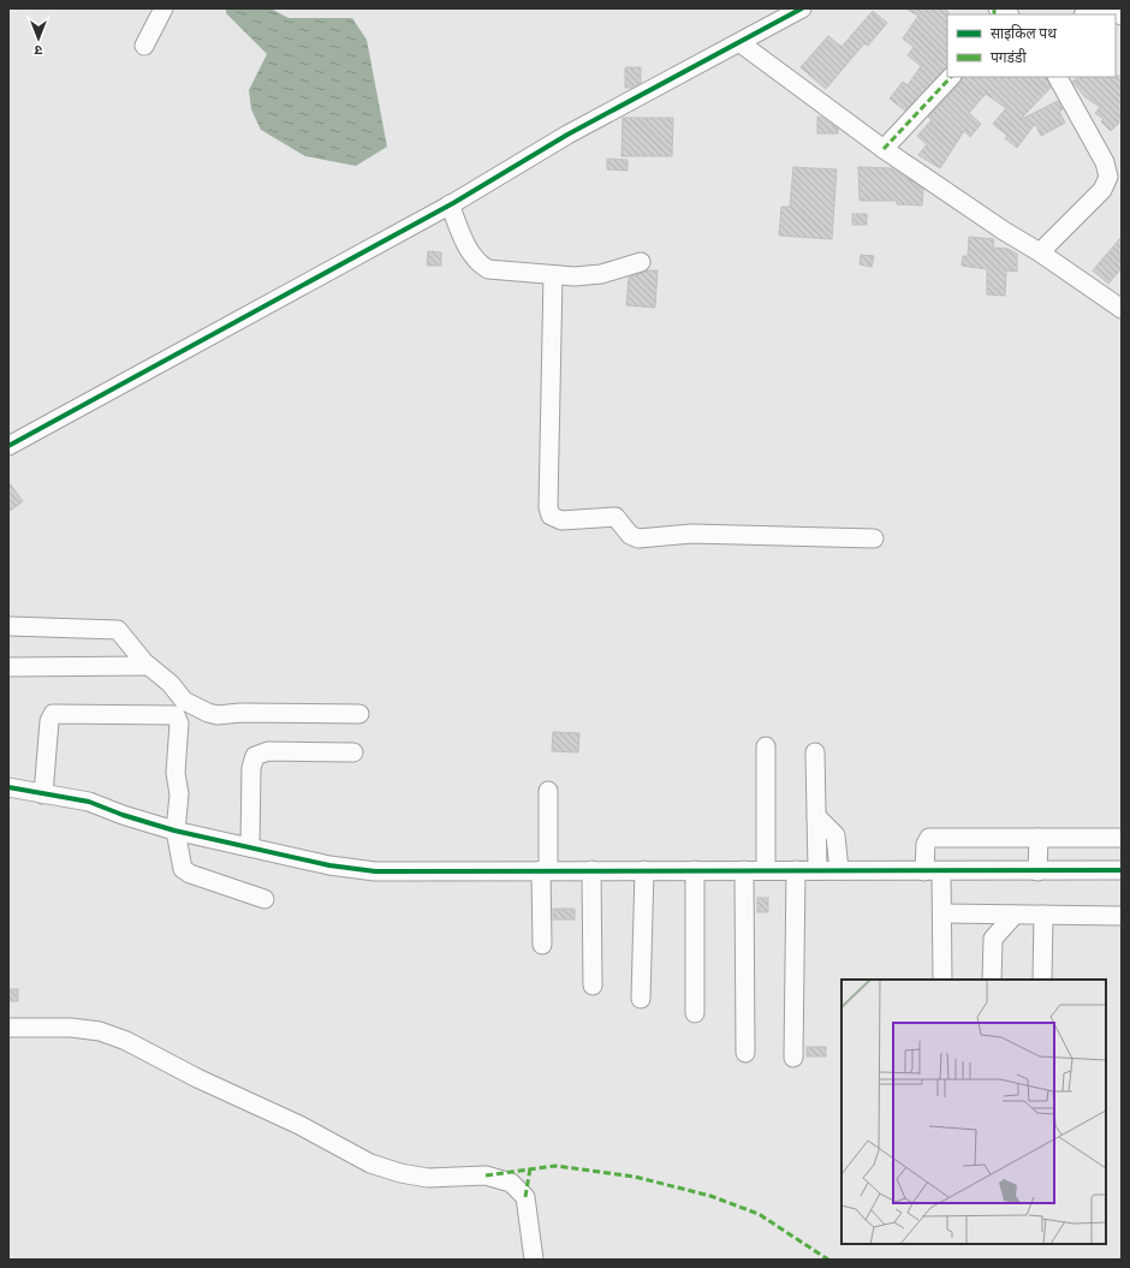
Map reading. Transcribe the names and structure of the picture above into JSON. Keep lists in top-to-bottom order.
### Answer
{
  "legend": ["साइकिल पथ", "पगडंडी"],
  "north": "bottom"
}
